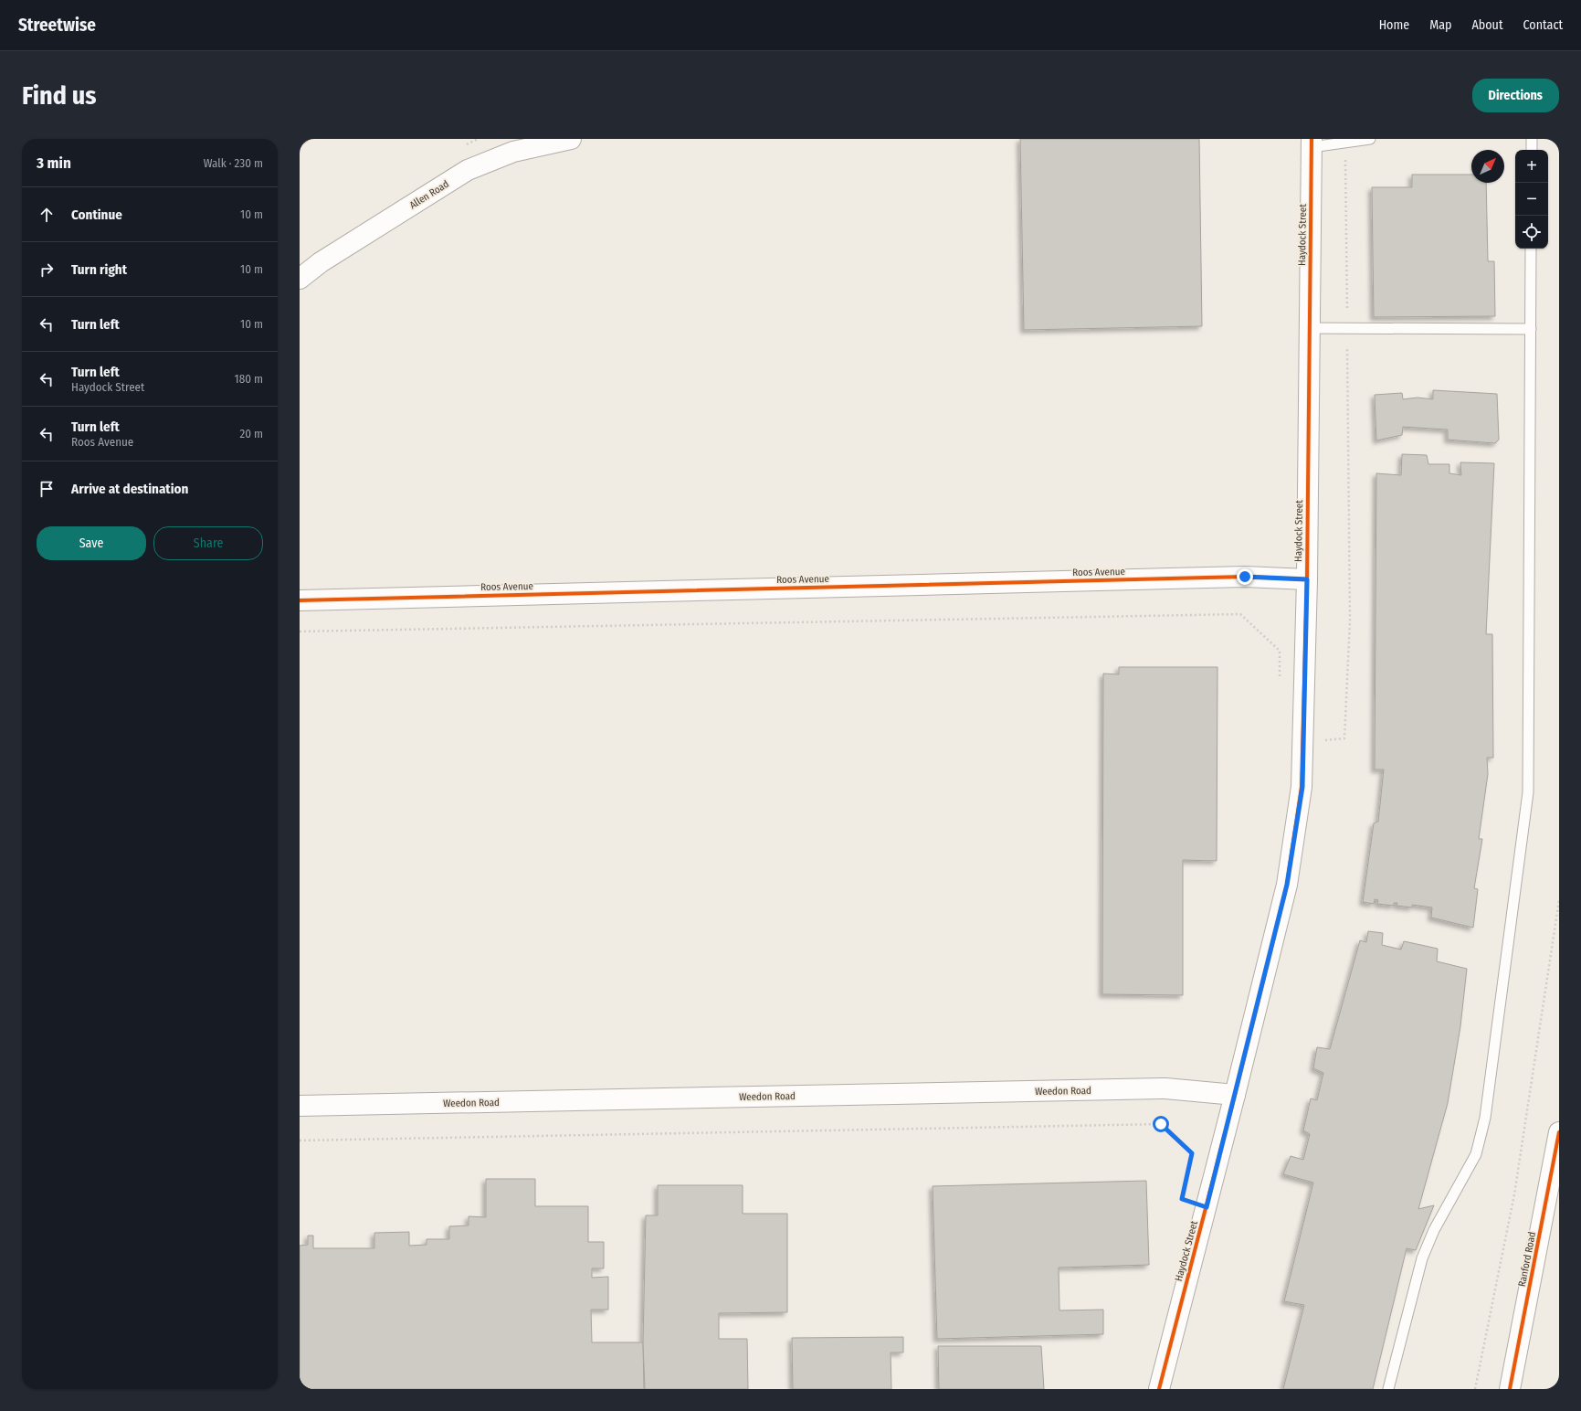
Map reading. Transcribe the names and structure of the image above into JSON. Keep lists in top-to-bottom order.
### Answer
{
  "streets": {
    "street": [
      "Allen Road",
      "Haydock Street",
      "Roos Avenue",
      "Weedon Road",
      "Ranford Road"
    ]
  },
  "crossings": [
    ["Haydock Street", "Roos Avenue"],
    ["Haydock Street", "Weedon Road"]
  ],
  "north": "top right",
  "page": {
    "header": "Streetwise",
    "nav": [
      "Home",
      "Map",
      "About",
      "Contact"
    ],
    "buttons": [
      "Directions",
      ["Save", "Share"]
    ],
    "title": "Find us",
    "heading": ["3 min", "Walk · 230 m"],
    "map_buttons": ["+", "−"],
    "list": [
      ["Continue", "10 m"],
      ["Turn right", "10 m"],
      ["Turn left", "10 m"],
      ["Turn left", "Haydock Street", "180 m"],
      ["Turn left", "Roos Avenue", "20 m"],
      "Arrive at destination"
    ]
  }
}
